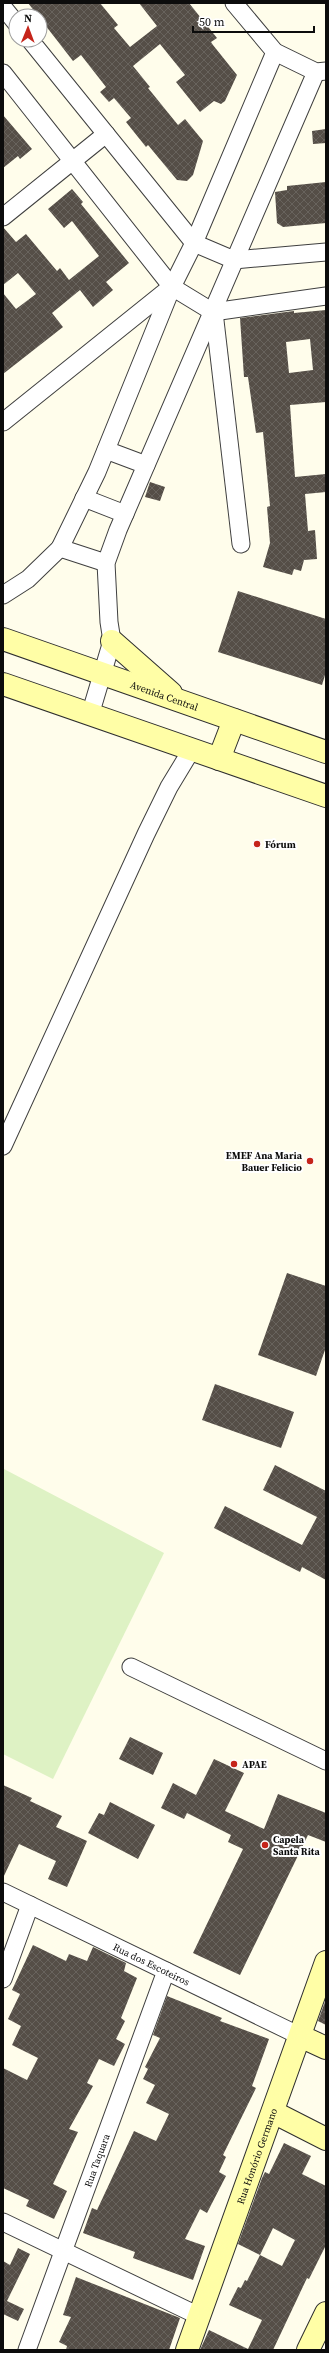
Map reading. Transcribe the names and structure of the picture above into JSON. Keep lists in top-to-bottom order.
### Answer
{
  "streets": {
    "main road": ["Avenida Central", "Rua Honório Germano"],
    "street": ["Rua dos Escoteiros", "Rua Taquara"]
  },
  "crossings": [
    ["Rua dos Escoteiros", "Rua Honório Germano"],
    ["Rua dos Escoteiros", "Rua Taquara"]
  ],
  "places": [
    "Fórum",
    "EMEF Ana Maria Bauer Felicio",
    "APAE",
    "Capela Santa Rita"
  ],
  "scale_bar": "50 m",
  "north": "top"
}
